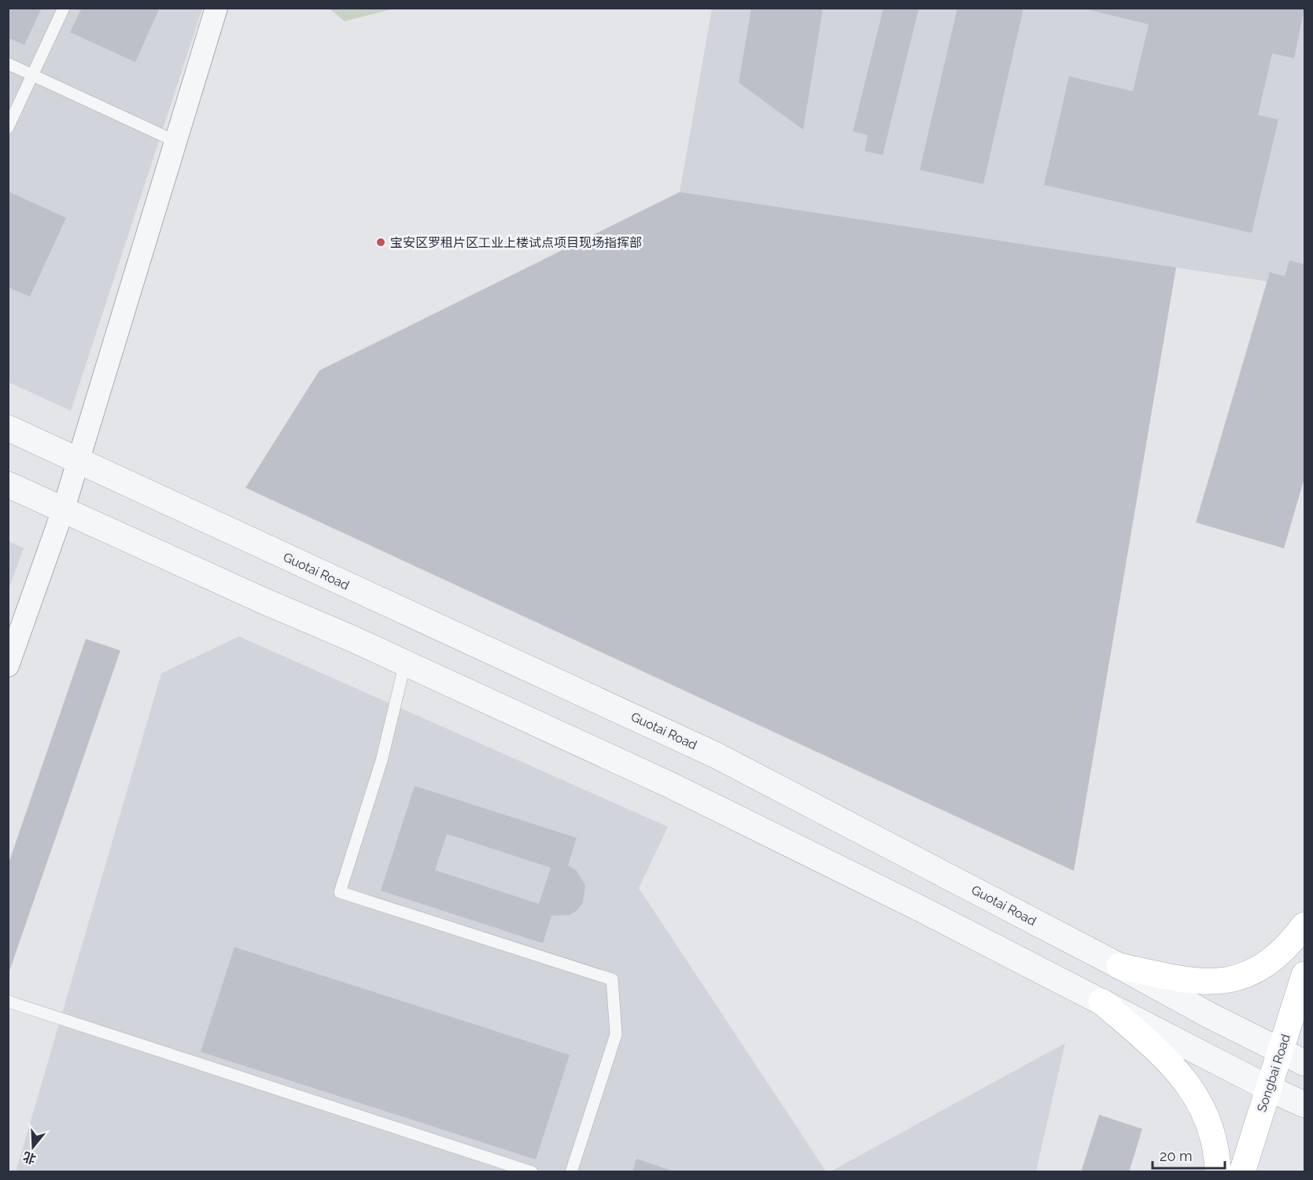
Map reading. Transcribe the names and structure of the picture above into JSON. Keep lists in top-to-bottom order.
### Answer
{
  "streets": {
    "main road": ["Songbai Road"],
    "street": ["Guotai Road"]
  },
  "crossings": [
    ["Guotai Road", "Songbai Road"]
  ],
  "places": ["宝安区罗租片区工业上楼试点项目现场指挥部"],
  "scale_bar": "20 m",
  "north": "bottom"
}
